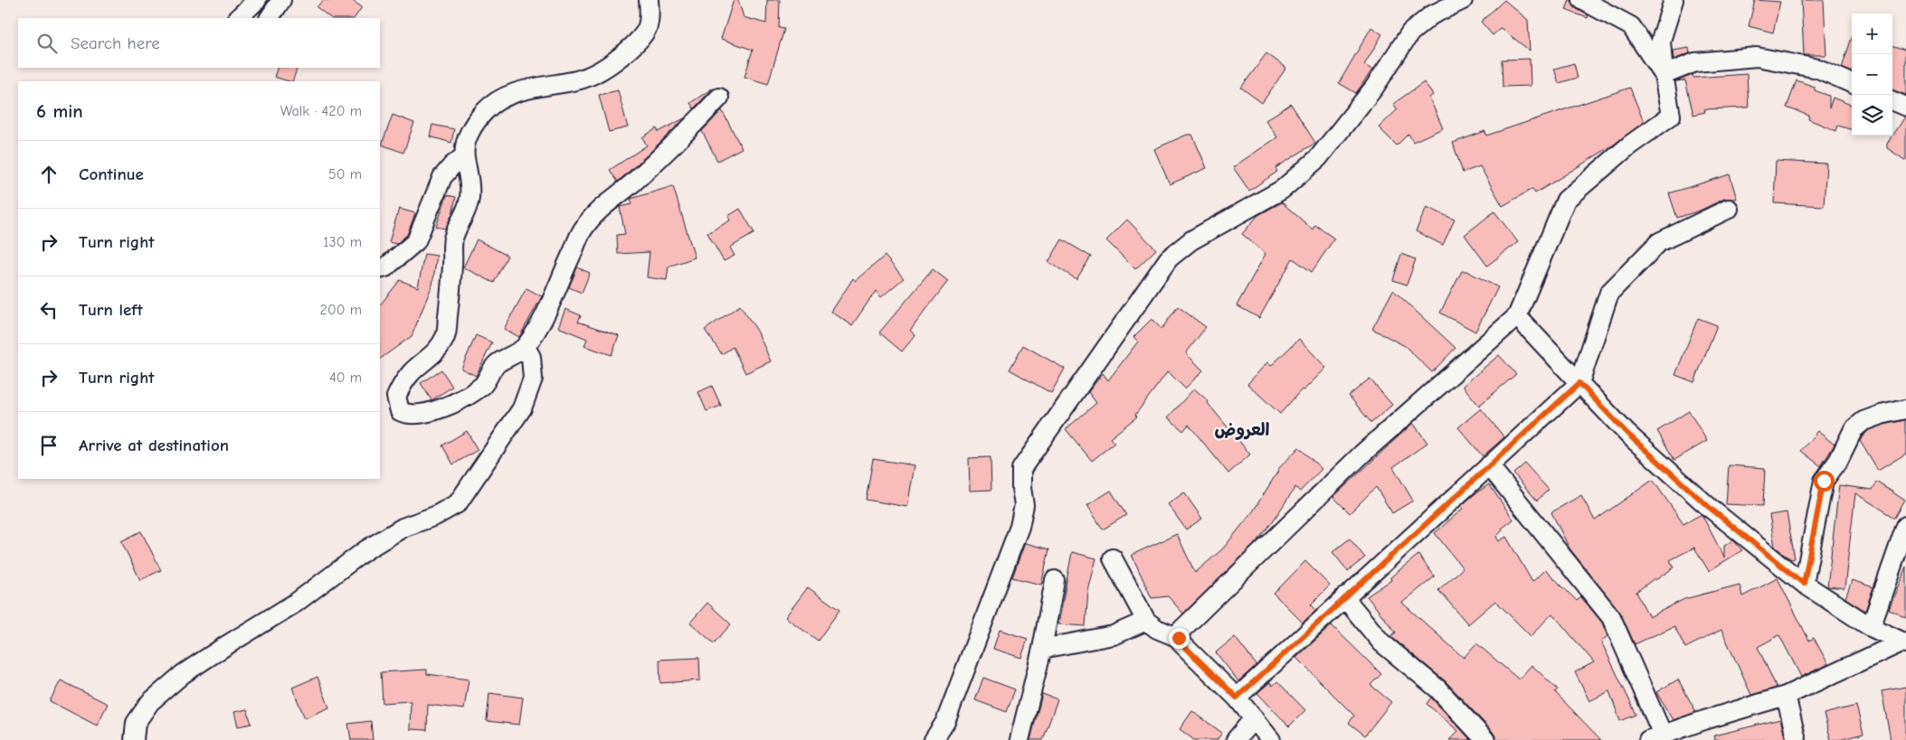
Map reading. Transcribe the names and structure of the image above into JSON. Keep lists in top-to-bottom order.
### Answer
{
  "districts": ["العروض"],
  "page": {
    "map_buttons": ["+", "−"],
    "search": "Search here",
    "heading": ["6 min", "Walk · 420 m"],
    "list": [
      ["Continue", "50 m"],
      ["Turn right", "130 m"],
      ["Turn left", "200 m"],
      ["Turn right", "40 m"],
      "Arrive at destination"
    ]
  }
}
